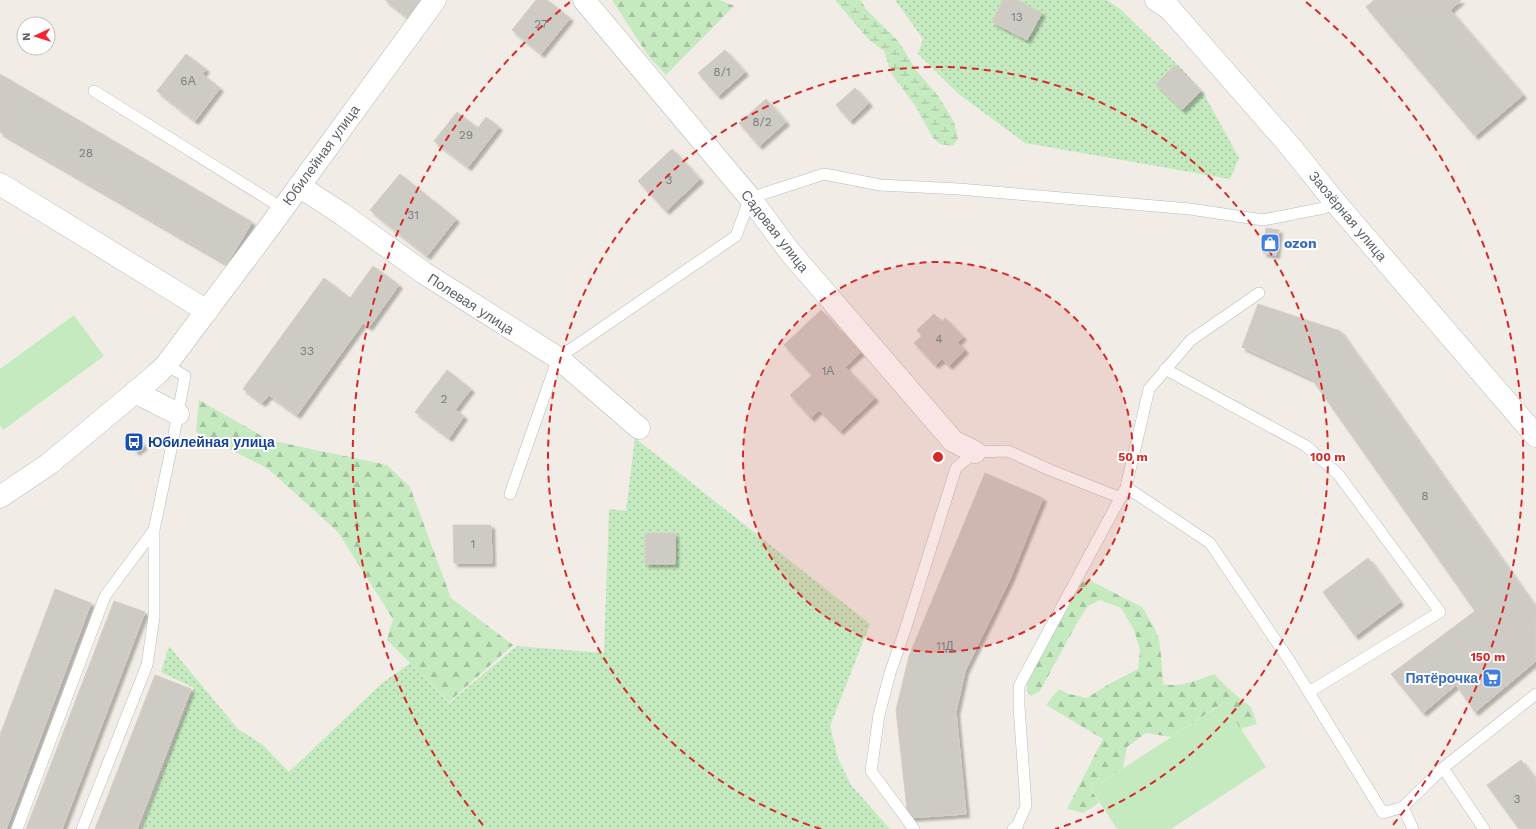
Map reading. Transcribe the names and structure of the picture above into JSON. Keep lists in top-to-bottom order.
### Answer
{
  "streets": {
    "street": [
      "Юбилейная улица",
      "Заозёрная улица",
      "Садовая улица",
      "Полевая улица"
    ]
  },
  "crossings": [
    ["Юбилейная улица", "Полевая улица"]
  ],
  "places": {
    "shop": ["ozon"],
    "bus stop": ["Юбилейная улица"],
    "supermarket": ["Пятёрочка"]
  },
  "house_numbers": [
    "13",
    "27",
    "8/1",
    "6А",
    "8/2",
    "29",
    "28",
    "3",
    "31",
    "4",
    "33",
    "1А",
    "2",
    "8",
    "1",
    "11Д",
    "3"
  ],
  "north": "left",
  "rings": ["50 m", "100 m", "150 m"]
}
